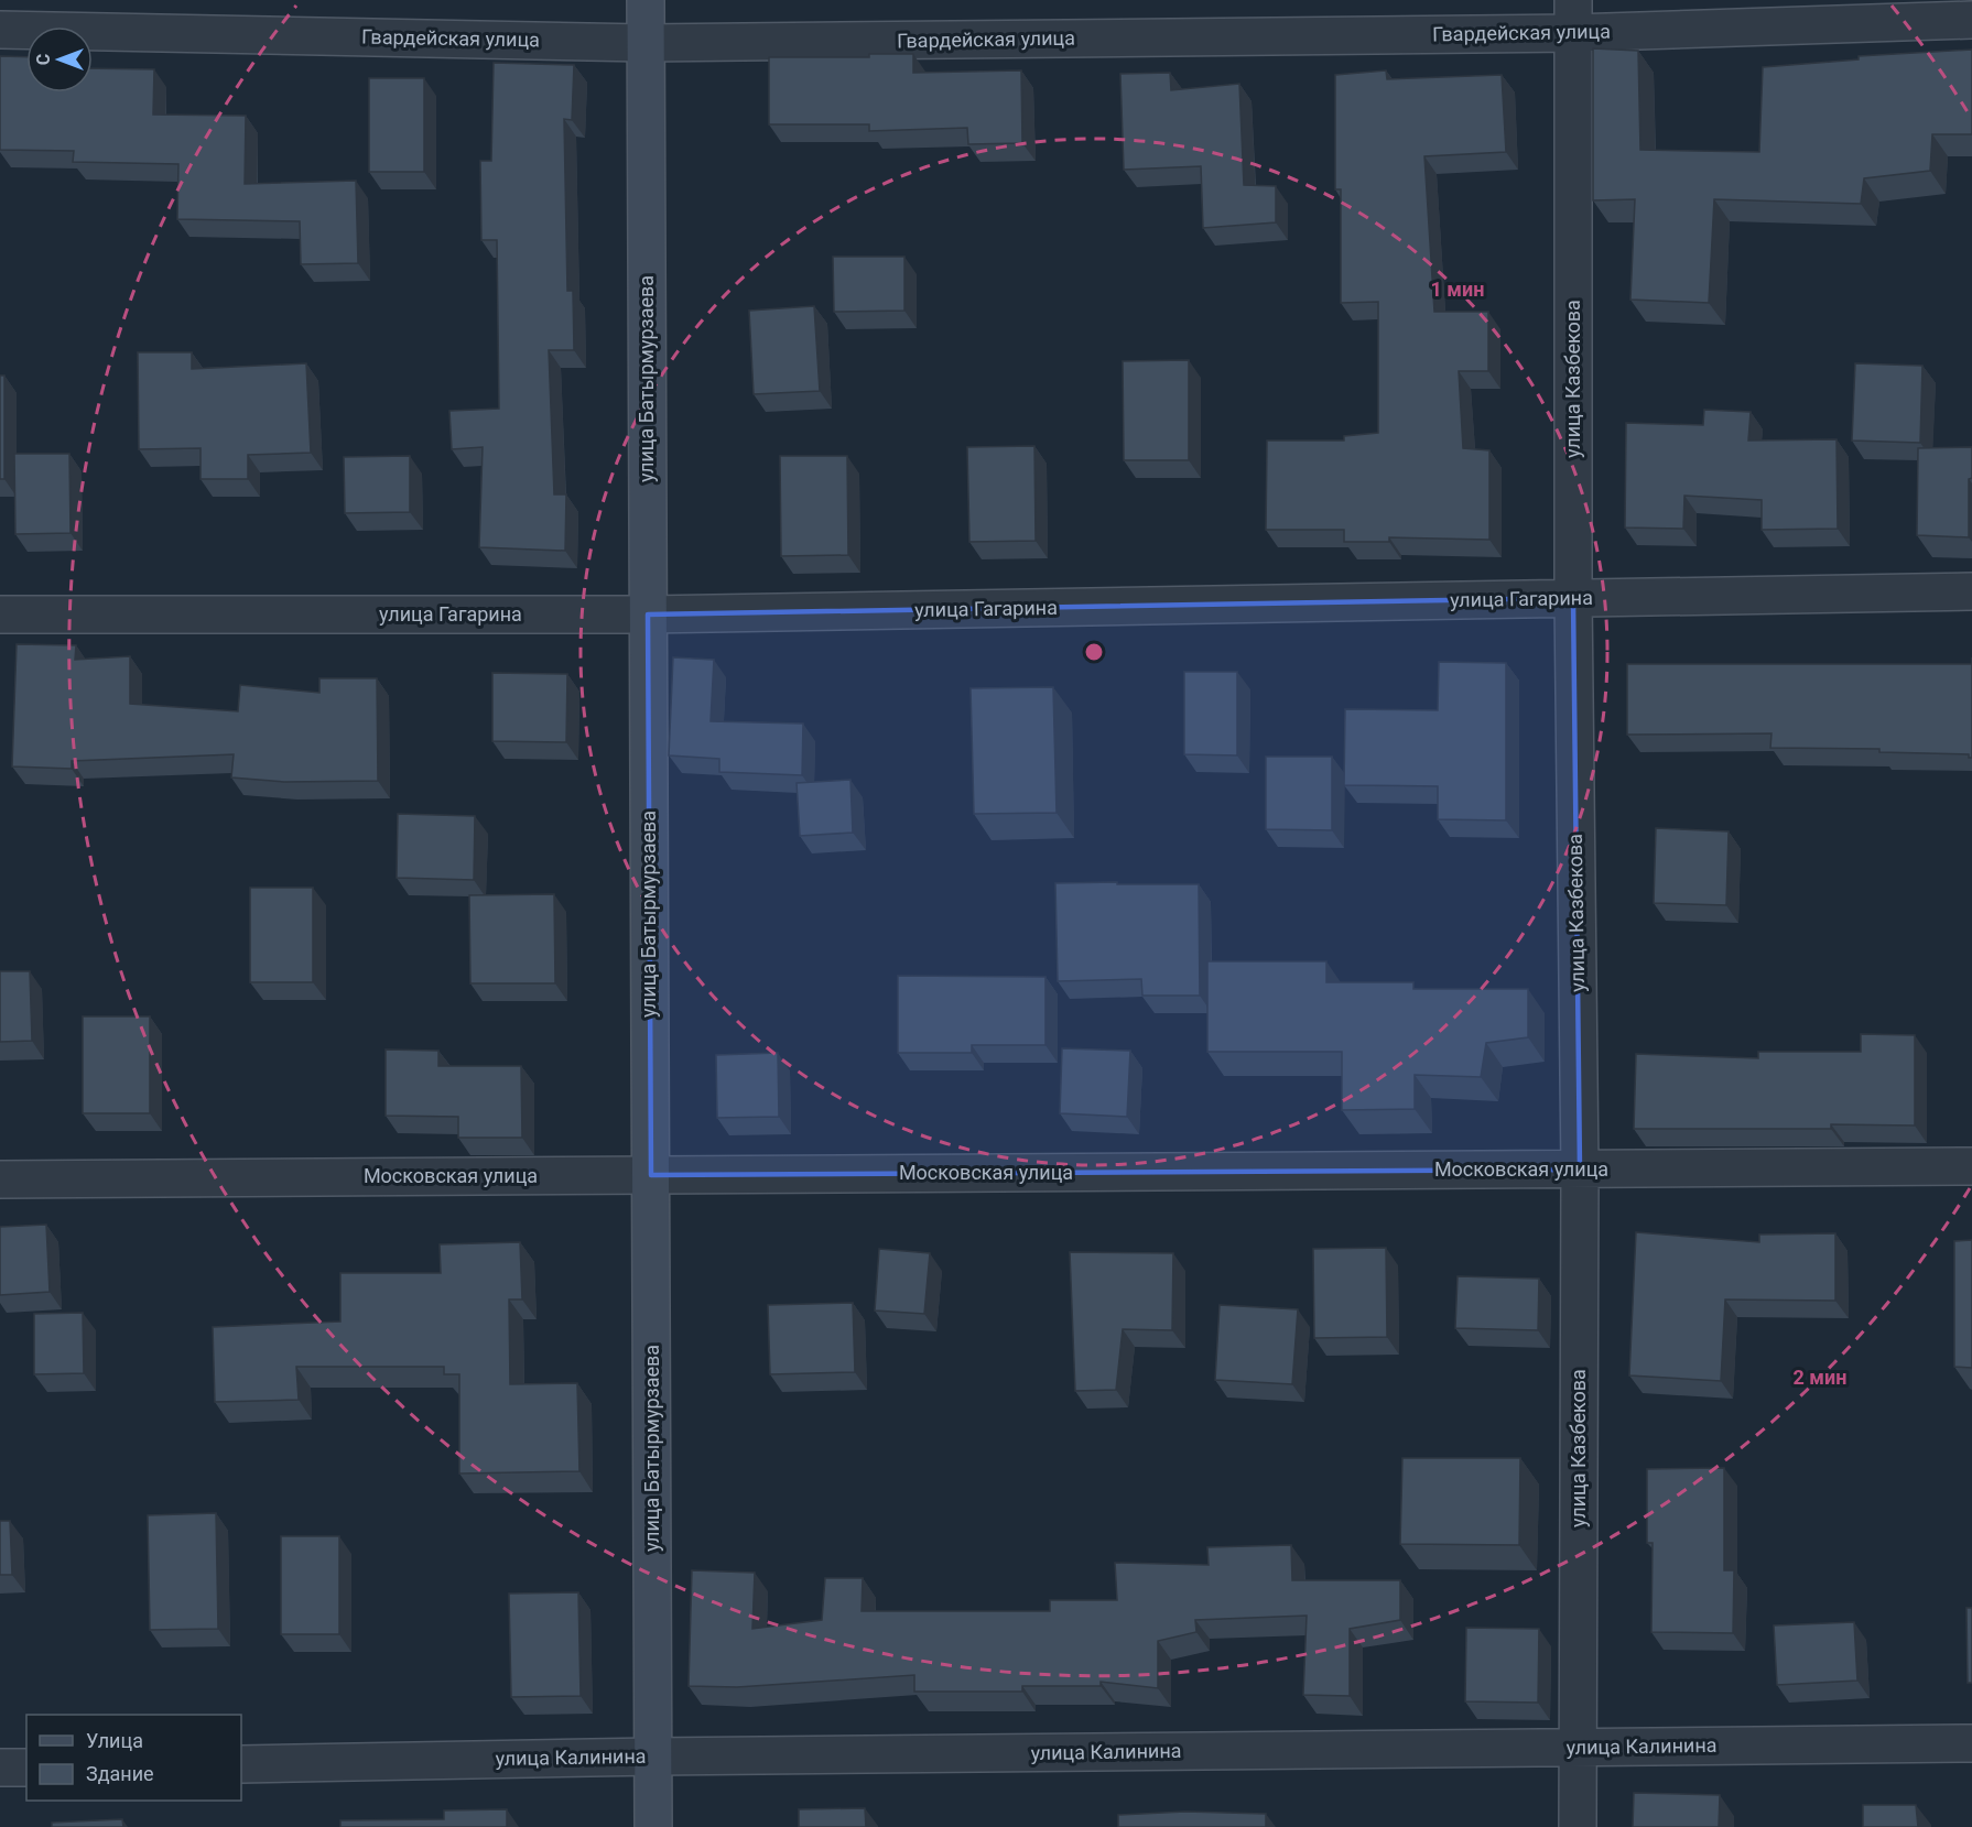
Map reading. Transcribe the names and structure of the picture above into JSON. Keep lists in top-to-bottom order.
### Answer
{
  "streets": {
    "street": [
      "Гвардейская улица",
      "улица Батырмурзаева",
      "улица Казбекова",
      "улица Гагарина",
      "Московская улица",
      "улица Калинина"
    ]
  },
  "crossings": [
    ["Гвардейская улица", "улица Батырмурзаева"],
    ["Гвардейская улица", "улица Казбекова"],
    ["улица Батырмурзаева", "улица Гагарина"],
    ["улица Батырмурзаева", "Московская улица"],
    ["улица Батырмурзаева", "улица Калинина"],
    ["улица Казбекова", "улица Гагарина"],
    ["улица Казбекова", "Московская улица"],
    ["улица Казбекова", "улица Калинина"]
  ],
  "legend": ["Улица", "Здание"],
  "north": "left",
  "rings": ["1 мин", "2 мин"]
}
